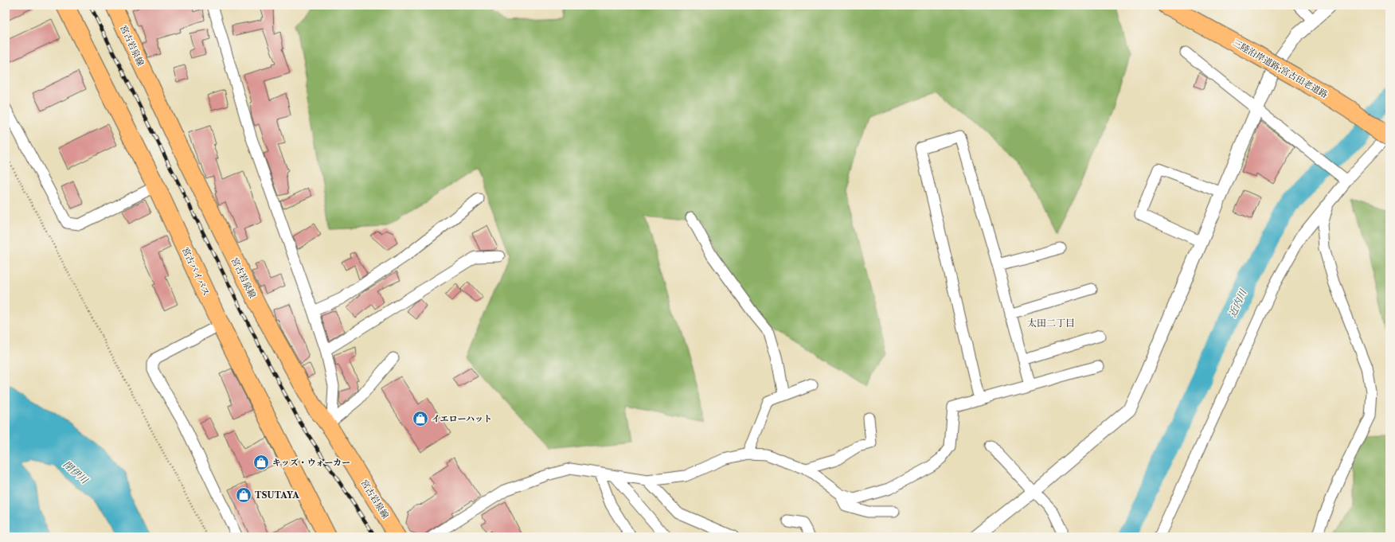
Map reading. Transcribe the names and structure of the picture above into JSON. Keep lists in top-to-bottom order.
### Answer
{
  "streets": {
    "highway": ["三陸沿岸道路;宮古田老道路", "宮古バイパス"],
    "main road": ["宮古岩泉線"]
  },
  "districts": ["太田二丁目"],
  "water": ["近内川", "閉伊川"],
  "places": {
    "shop": ["イエローハット", "キッズ・ウォーカー", "TSUTAYA"]
  }
}
